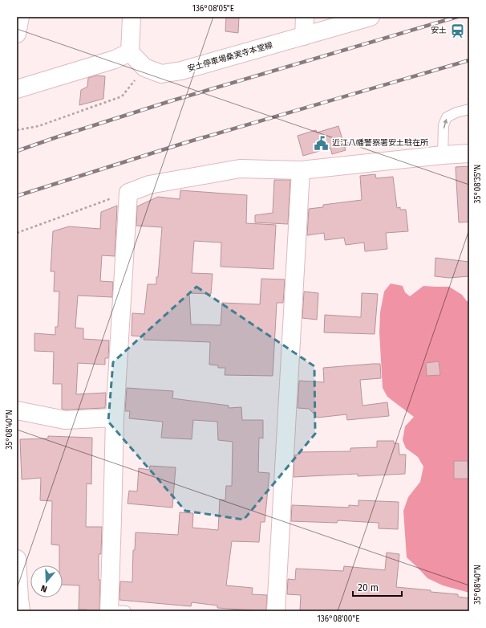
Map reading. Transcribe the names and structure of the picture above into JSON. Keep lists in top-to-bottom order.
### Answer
{
  "streets": {
    "street": ["安土停車場桑実寺本堂線"]
  },
  "places": {
    "station": ["安土"],
    "public building": ["近江八幡警察署安土駐在所"]
  },
  "scale_bar": "20 m",
  "north": "bottom",
  "coordinates": [
    "136°08'05\"E",
    "35°08'35\"N",
    "35°08'40\"N",
    "136°08'00\"E"
  ]
}
